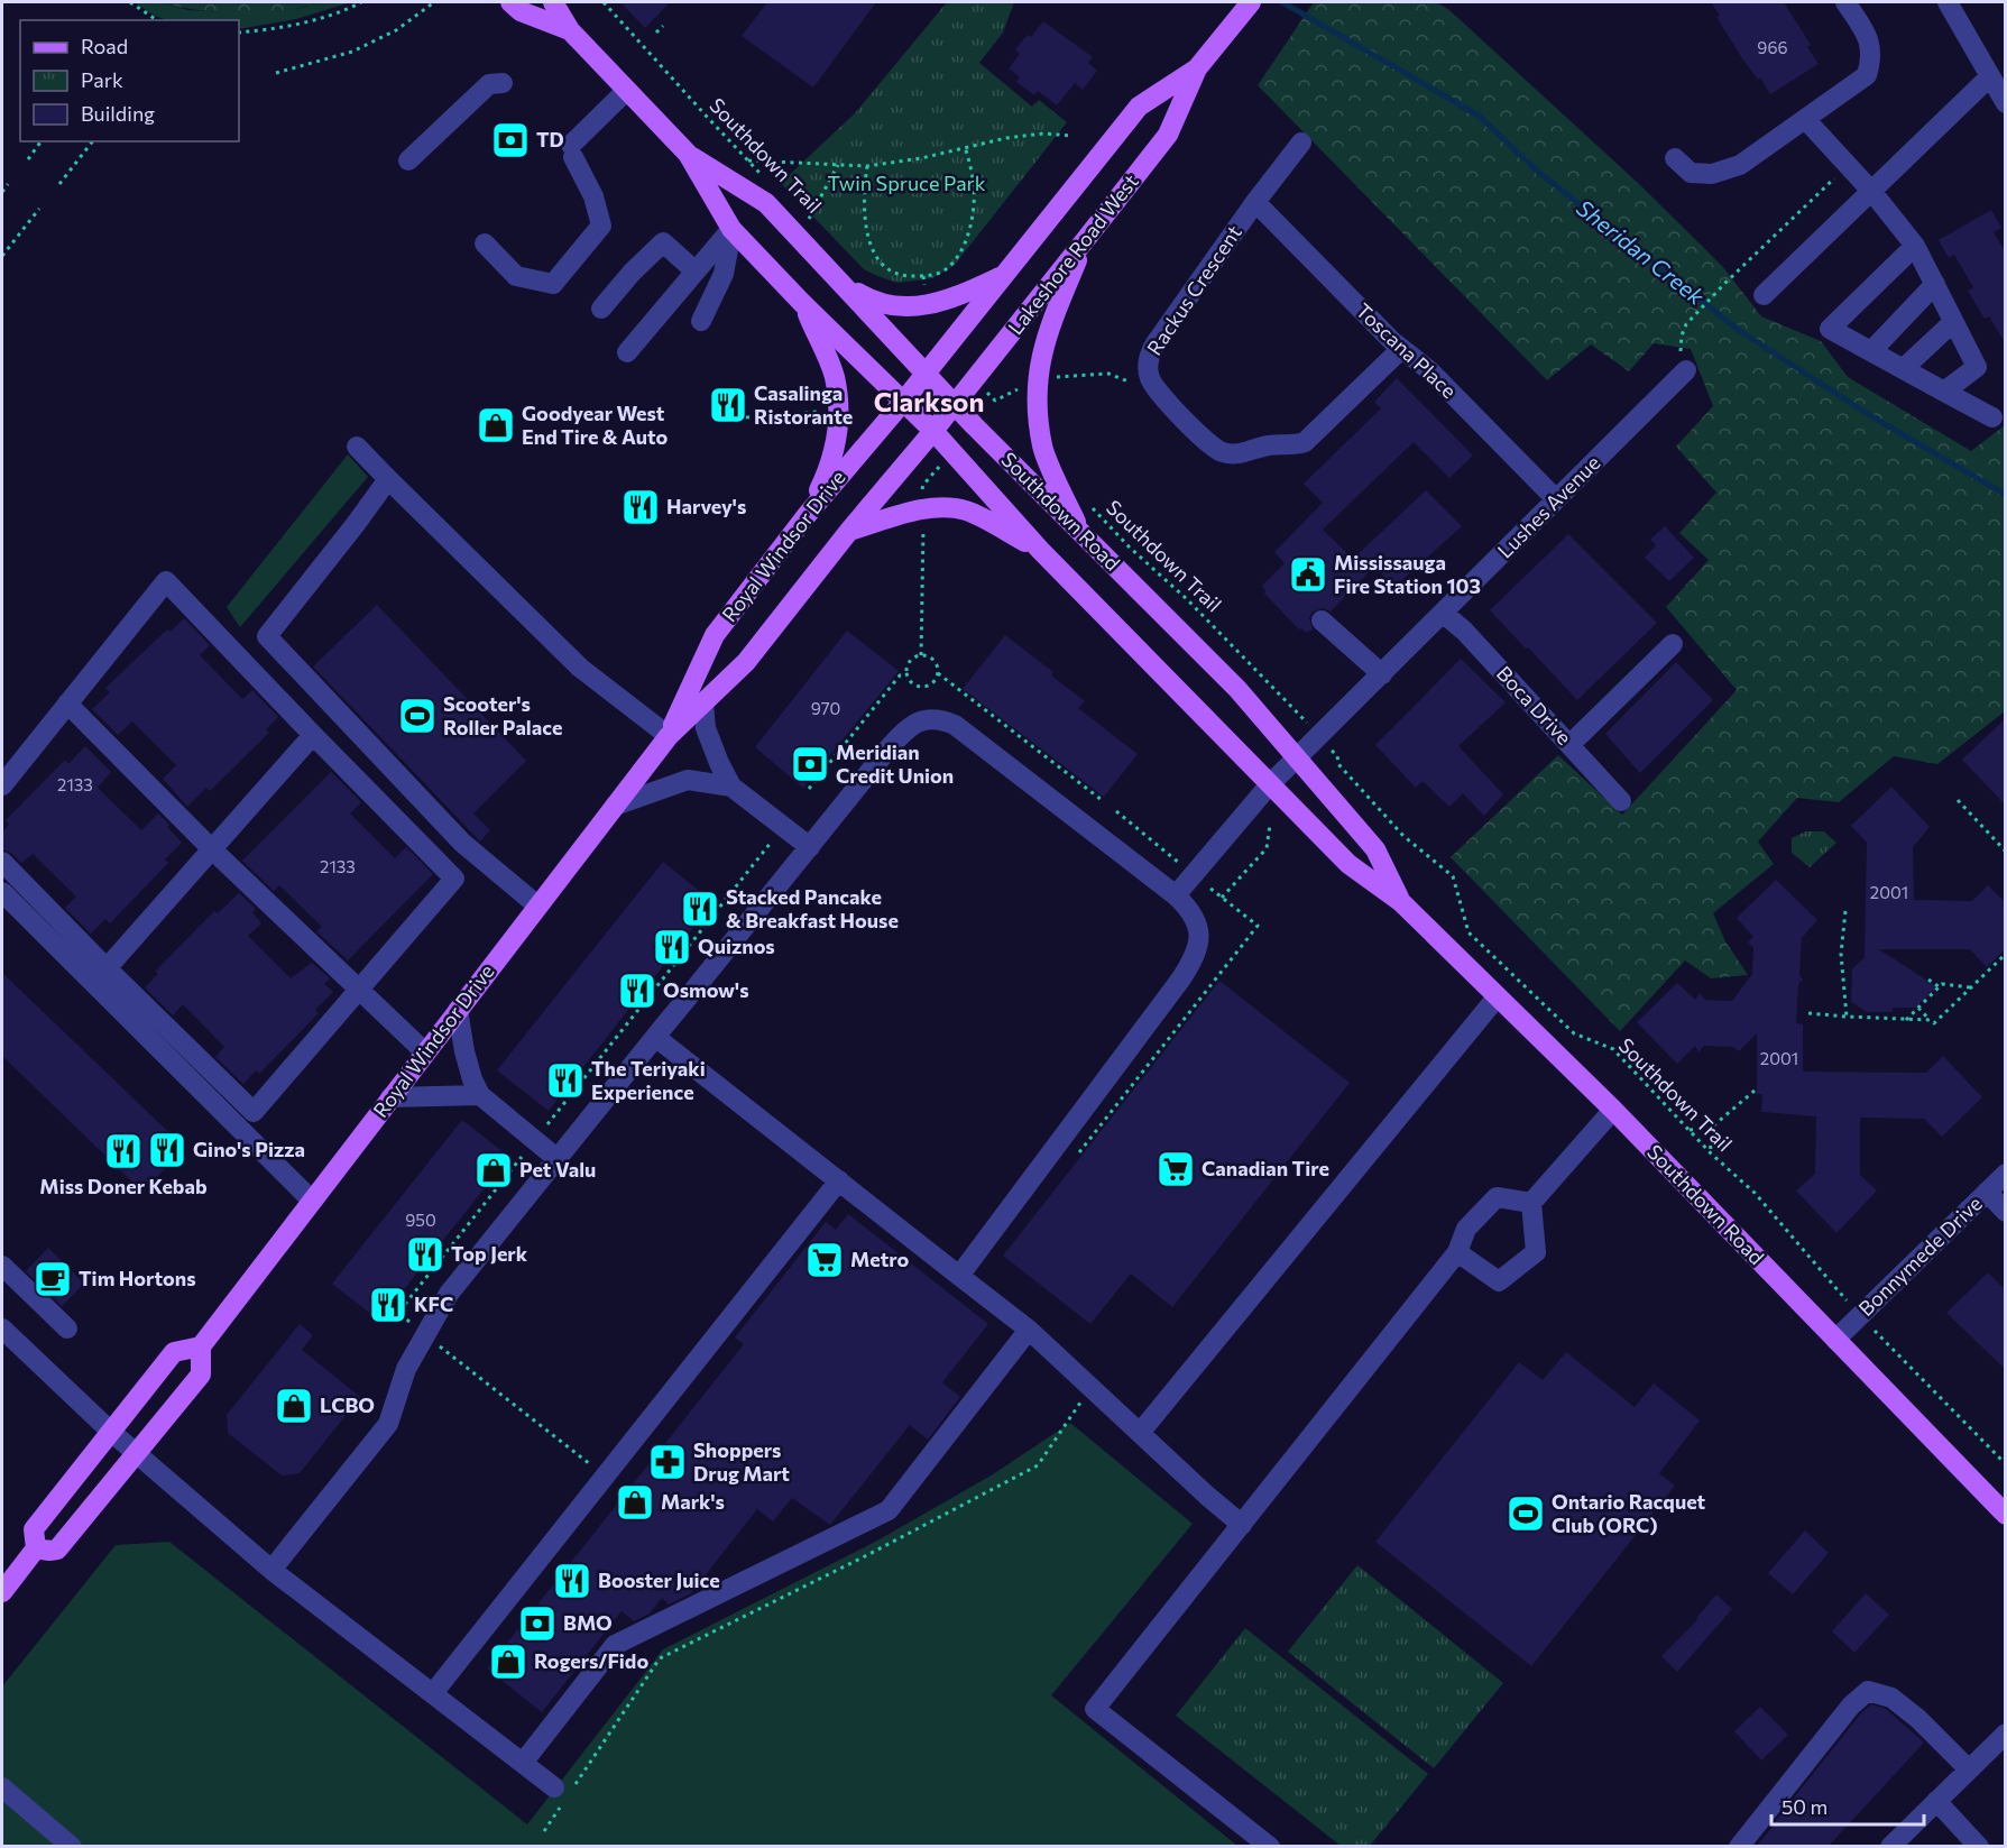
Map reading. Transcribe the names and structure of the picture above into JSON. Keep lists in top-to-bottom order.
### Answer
{
  "streets": {
    "main road": ["Lakeshore Road West", "Southdown Road", "Royal Windsor Drive"],
    "street": [
      "Rackus Crescent",
      "Toscana Place",
      "Lushes Avenue",
      "Boca Drive",
      "Bonnymede Drive"
    ],
    "path": ["Southdown Trail"]
  },
  "crossings": [
    ["Lakeshore Road West", "Southdown Road"],
    ["Lakeshore Road West", "Royal Windsor Drive"],
    ["Rackus Crescent", "Toscana Place"],
    ["Toscana Place", "Lushes Avenue"],
    ["Lushes Avenue", "Southdown Road"],
    ["Lushes Avenue", "Boca Drive"],
    ["Southdown Road", "Royal Windsor Drive"],
    ["Southdown Road", "Bonnymede Drive"]
  ],
  "districts": ["Clarkson"],
  "water": ["Sheridan Creek"],
  "parks": ["Twin Spruce Park"],
  "places": {
    "bank": ["TD", "Meridian Credit Union", "BMO"],
    "restaurant": [
      "Casalinga Ristorante",
      "Harvey's",
      "Stacked Pancake & Breakfast House",
      "Quiznos",
      "Osmow's",
      "The Teriyaki Experience",
      "Gino's Pizza",
      "Miss Doner Kebab",
      "Top Jerk",
      "KFC",
      "Booster Juice"
    ],
    "shop": [
      "Goodyear West End Tire & Auto",
      "Pet Valu",
      "LCBO",
      "Mark's",
      "Rogers/Fido"
    ],
    "public building": ["Mississauga Fire Station 103"],
    "sports": ["Scooter's Roller Palace", "Ontario Racquet Club (ORC)"],
    "supermarket": ["Canadian Tire", "Metro"],
    "cafe": ["Tim Hortons"],
    "pharmacy": ["Shoppers Drug Mart"]
  },
  "house_numbers": [
    "966",
    "970",
    "2133",
    "2133",
    "2001",
    "2001",
    "950"
  ],
  "legend": ["Road", "Park", "Building"],
  "scale_bar": "50 m"
}
